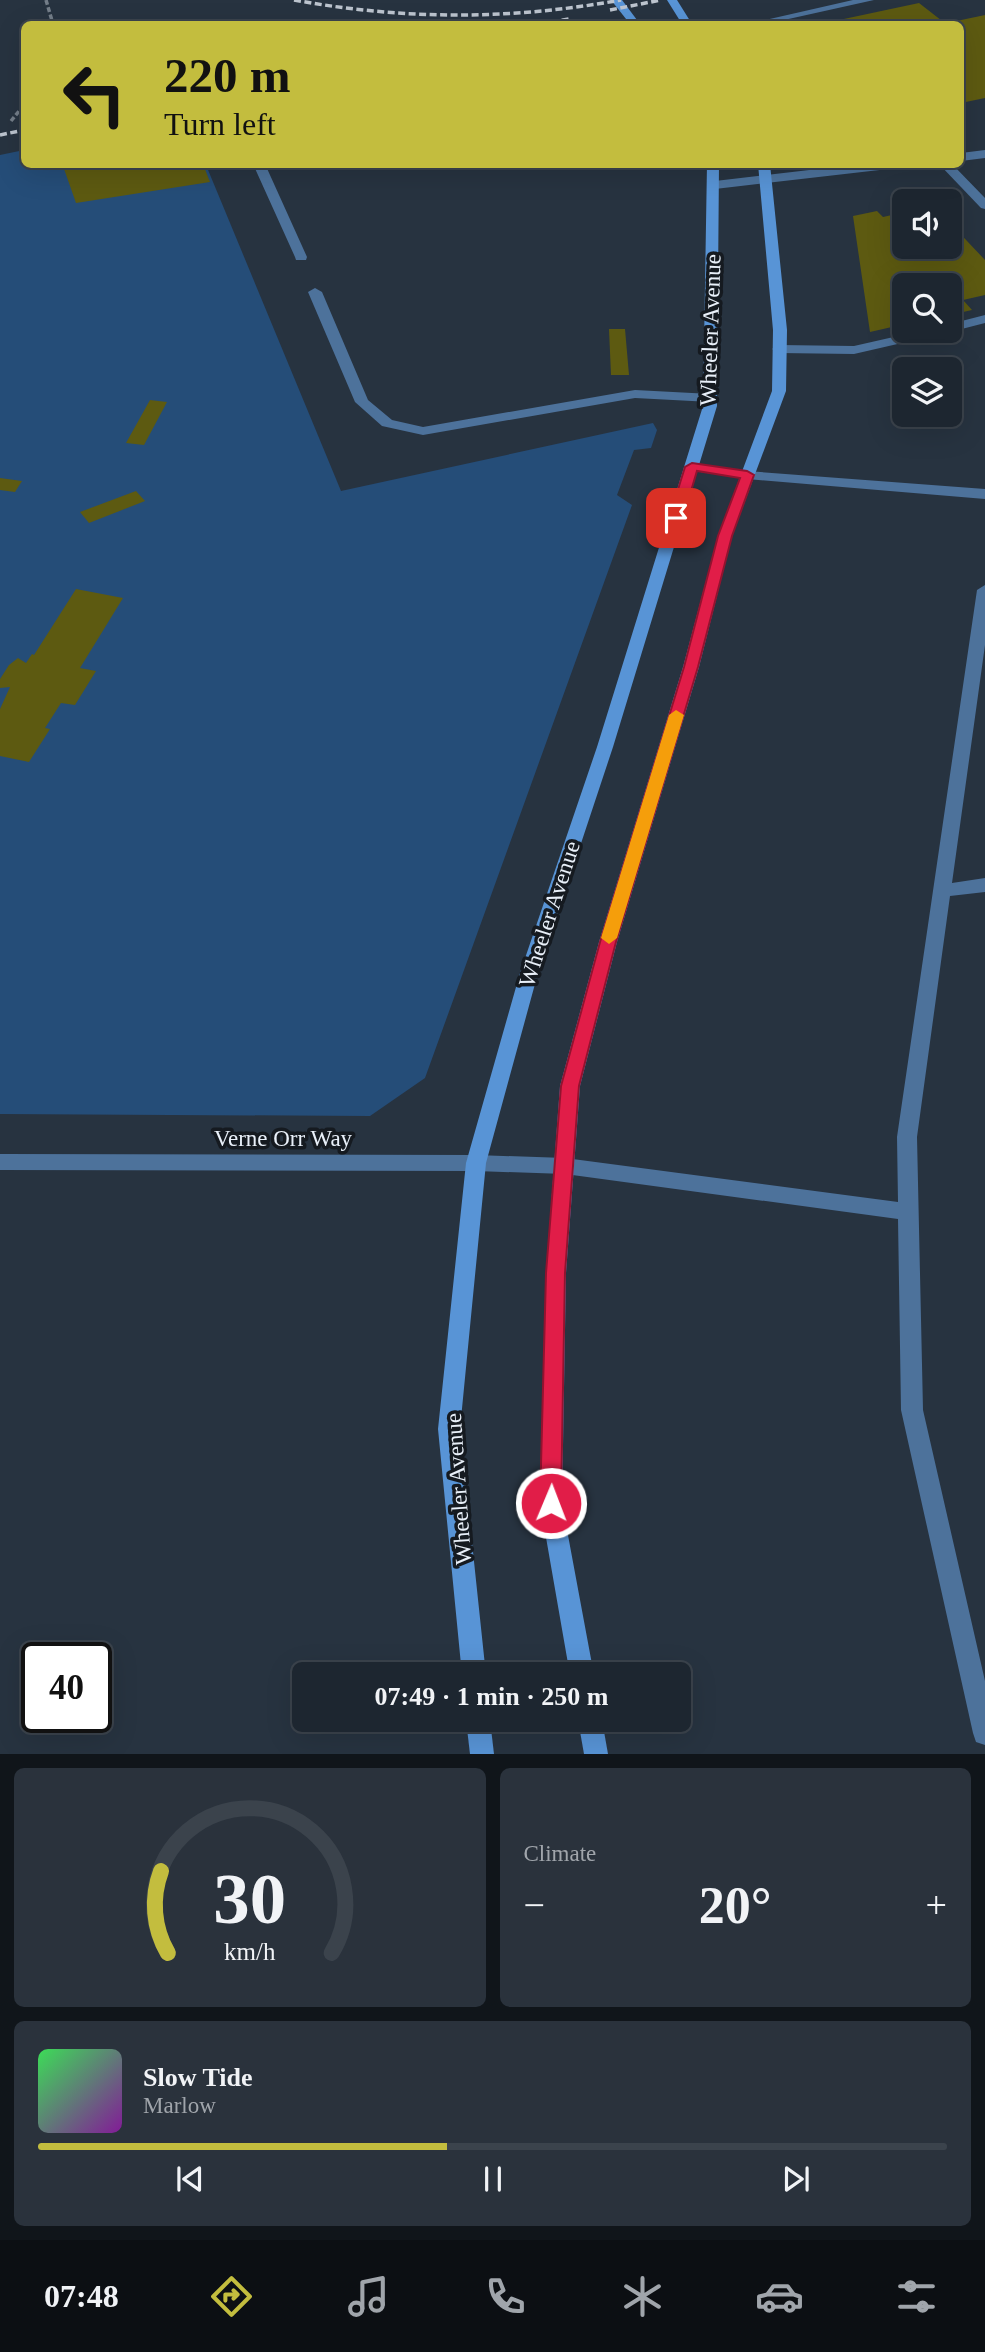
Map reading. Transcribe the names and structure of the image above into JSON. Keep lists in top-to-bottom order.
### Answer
{
  "streets": {
    "street": ["Wheeler Avenue", "Verne Orr Way"]
  },
  "crossings": [
    ["Wheeler Avenue", "Verne Orr Way"]
  ],
  "page": {
    "turn": ["220 m", "Turn left"],
    "limit": "40",
    "trip": "07:49 · 1 min · 250 m",
    "tile": "Climate",
    "heat": ["−", "20°", "+"],
    "song": ["Slow Tide", "Marlow"],
    "tabs": "07:48",
    "gauge": ["30", "km/h"]
  }
}
